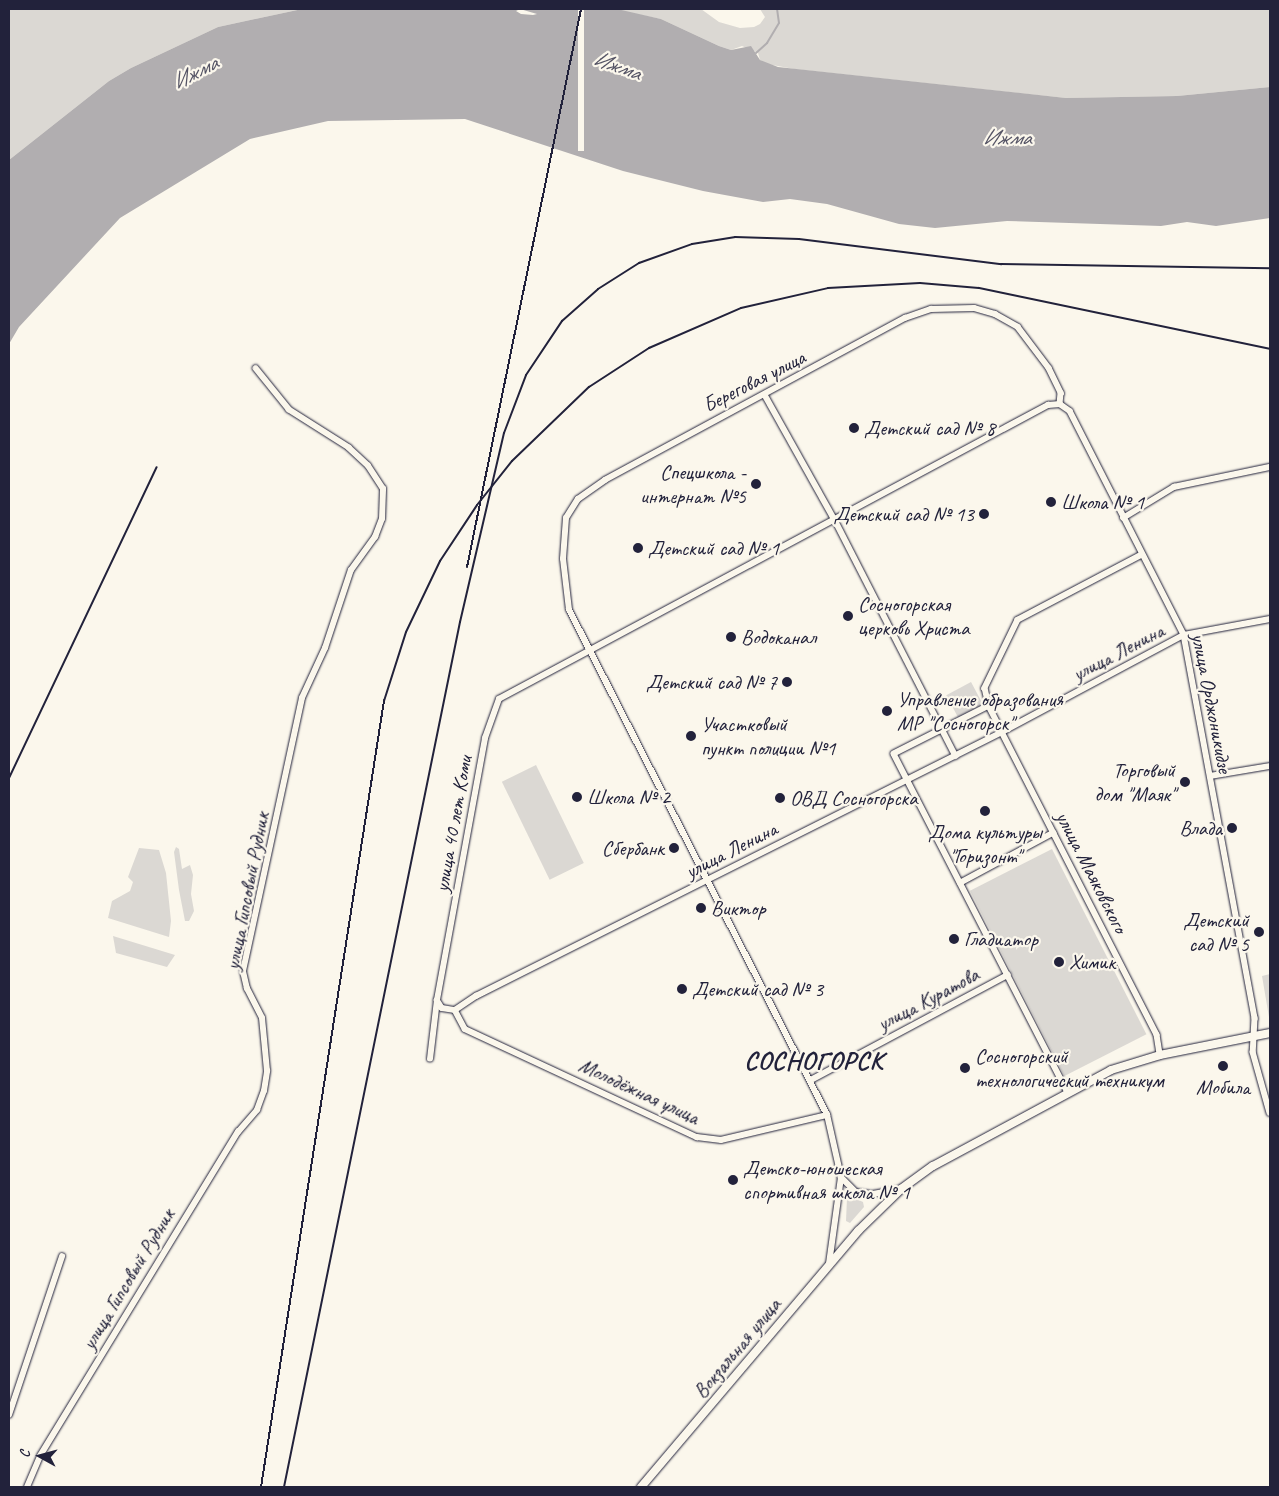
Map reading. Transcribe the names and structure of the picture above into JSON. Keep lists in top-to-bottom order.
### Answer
{
  "streets": {
    "main road": ["Вокзальная улица"],
    "street": [
      "Береговая улица",
      "улица Ленина",
      "улица Орджоникидзе",
      "улица 40 лет Коми",
      "улица Маяковского",
      "улица Гипсовый Рудник",
      "улица Куратова",
      "Молодёжная улица"
    ]
  },
  "crossings": [
    ["Береговая улица", "улица Ленина"],
    ["Береговая улица", "улица Орджоникидзе"],
    ["Береговая улица", "улица 40 лет Коми"],
    ["Береговая улица", "улица Куратова"],
    ["Береговая улица", "Молодёжная улица"],
    ["Береговая улица", "Вокзальная улица"],
    ["улица Ленина", "улица Орджоникидзе"],
    ["улица Ленина", "улица Маяковского"],
    ["улица Ленина", "Молодёжная улица"],
    ["улица Орджоникидзе", "улица 40 лет Коми"],
    ["улица Орджоникидзе", "Вокзальная улица"],
    ["улица Маяковского", "Вокзальная улица"]
  ],
  "districts": ["СОСНОГОРСК"],
  "water": ["Ижма"],
  "places": [
    "Детский сад № 8",
    "Спецшкола - интернат №5",
    "Школа № 1",
    "Детский сад № 13",
    "Детский сад № 1",
    "Сосногорская церковь Христа",
    "Водоканал",
    "Детский сад № 7",
    "Управление образования МР \"Сосногорск\"",
    "Участковый пункт полиции №1",
    "Торговый дом \"Маяк\"",
    "Школа № 2",
    "ОВД Сосногорска",
    "Дома культуры \"Горизонт\"",
    "Влада",
    "Сбербанк",
    "Виктор",
    "Детский сад № 5",
    "Гладиатор",
    "Химик",
    "Детский сад № 3",
    "Мобила",
    "Сосногорский технологический техникум",
    "Детско-юношеская спортивная школа № 1"
  ],
  "north": "left"
}
